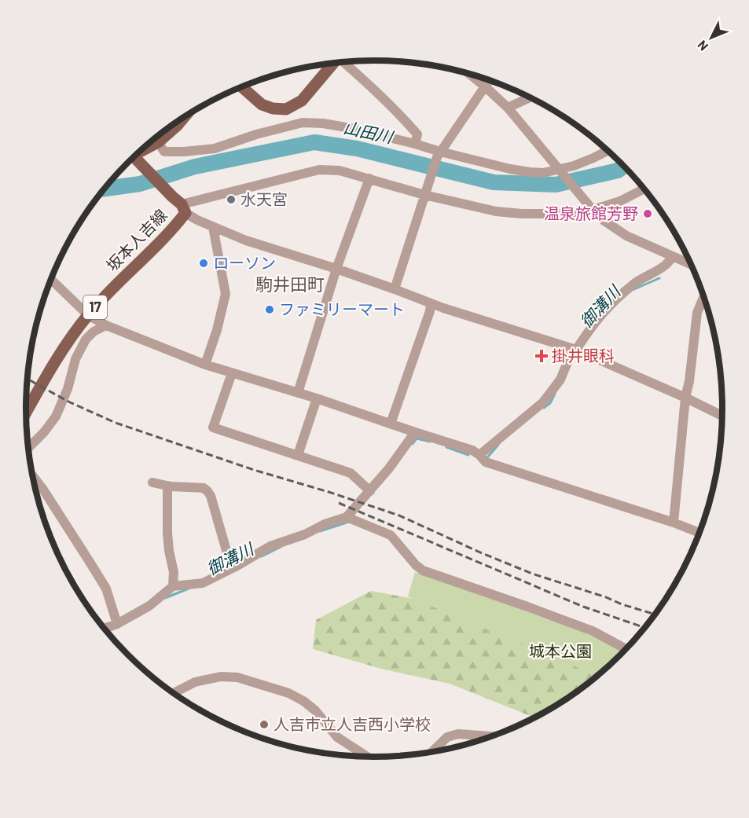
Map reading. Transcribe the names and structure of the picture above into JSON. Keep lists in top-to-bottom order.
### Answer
{
  "streets": {
    "main road": ["坂本人吉線", "17"]
  },
  "districts": ["駒井田町"],
  "water": ["山田川", "御溝川"],
  "parks": ["城本公園"],
  "places": {
    "other": [
      "水天宮",
      "温泉旅館芳野",
      "ローソン",
      "ファミリーマート",
      "人吉市立人吉西小学校"
    ],
    "health": ["掛井眼科"]
  },
  "north": "bottom left"
}
